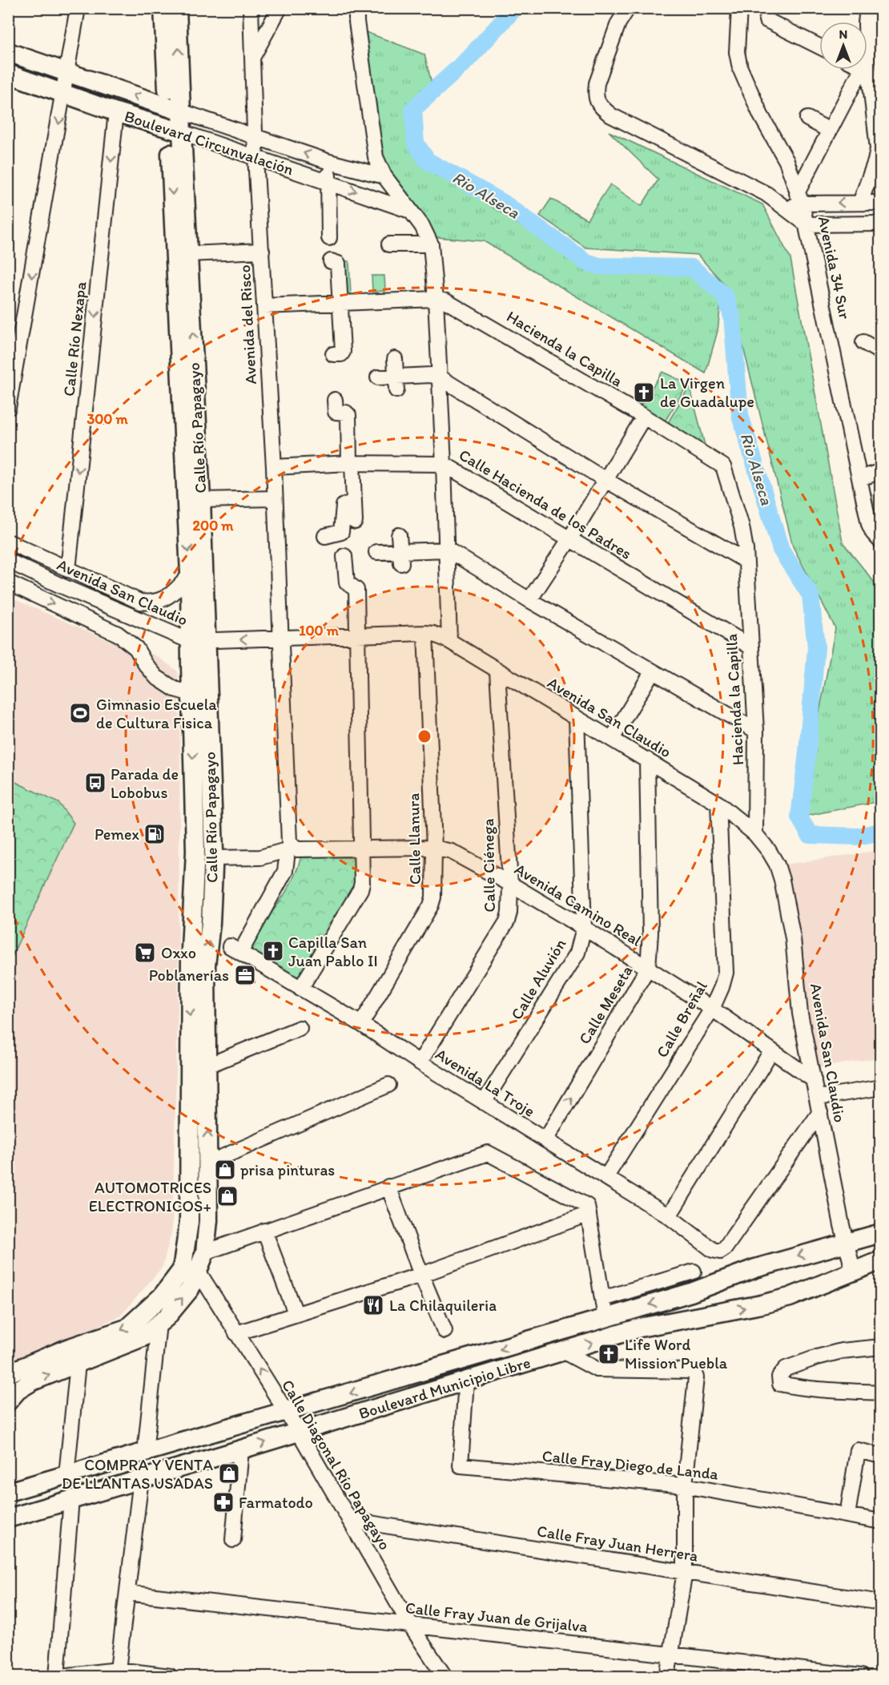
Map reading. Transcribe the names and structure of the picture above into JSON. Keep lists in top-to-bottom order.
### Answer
{
  "streets": {
    "main road": ["Boulevard Circunvalación", "Calle Río Papagayo", "Boulevard Municipio Libre"],
    "street": [
      "Avenida 34 Sur",
      "Avenida del Risco",
      "Calle Río Nexapa",
      "Hacienda la Capilla",
      "Calle Hacienda de los Padres",
      "Avenida San Claudio",
      "Calle Llanura",
      "Calle Ciénega",
      "Avenida Camino Real",
      "Calle Aluvión",
      "Calle Meseta",
      "Calle Breñal",
      "Avenida La Troje",
      "Calle Diagonal Río Papagayo",
      "Calle Fray Diego de Landa",
      "Calle Fray Juan Herrera",
      "Calle Fray Juan de Grijalva"
    ]
  },
  "crossings": [
    ["Boulevard Circunvalación", "Avenida del Risco"],
    ["Boulevard Circunvalación", "Calle Río Nexapa"],
    ["Boulevard Circunvalación", "Calle Río Papagayo"],
    ["Avenida del Risco", "Hacienda la Capilla"],
    ["Avenida del Risco", "Calle Hacienda de los Padres"],
    ["Avenida del Risco", "Avenida San Claudio"],
    ["Avenida del Risco", "Avenida Camino Real"],
    ["Avenida del Risco", "Avenida La Troje"],
    ["Calle Río Nexapa", "Avenida San Claudio"],
    ["Hacienda la Capilla", "Calle Hacienda de los Padres"],
    ["Hacienda la Capilla", "Avenida San Claudio"],
    ["Calle Río Papagayo", "Avenida San Claudio"],
    ["Calle Río Papagayo", "Avenida Camino Real"],
    ["Calle Río Papagayo", "Calle Diagonal Río Papagayo"],
    ["Avenida San Claudio", "Calle Llanura"],
    ["Avenida San Claudio", "Calle Ciénega"],
    ["Avenida San Claudio", "Avenida Camino Real"],
    ["Avenida San Claudio", "Calle Aluvión"],
    ["Avenida San Claudio", "Calle Meseta"],
    ["Avenida San Claudio", "Calle Breñal"],
    ["Avenida San Claudio", "Avenida La Troje"],
    ["Avenida San Claudio", "Boulevard Municipio Libre"],
    ["Calle Llanura", "Avenida Camino Real"],
    ["Calle Llanura", "Avenida La Troje"],
    ["Calle Ciénega", "Avenida Camino Real"],
    ["Calle Ciénega", "Avenida La Troje"],
    ["Avenida Camino Real", "Calle Aluvión"],
    ["Avenida Camino Real", "Calle Meseta"],
    ["Avenida Camino Real", "Calle Breñal"],
    ["Avenida Camino Real", "Avenida La Troje"],
    ["Calle Aluvión", "Avenida La Troje"],
    ["Calle Meseta", "Avenida La Troje"],
    ["Calle Breñal", "Avenida La Troje"],
    ["Boulevard Municipio Libre", "Calle Diagonal Río Papagayo"],
    ["Boulevard Municipio Libre", "Calle Fray Diego de Landa"],
    ["Calle Diagonal Río Papagayo", "Calle Fray Juan Herrera"],
    ["Calle Diagonal Río Papagayo", "Calle Fray Juan de Grijalva"]
  ],
  "one_way": ["Calle Meseta"],
  "water": ["Rio Alseca"],
  "places": {
    "church": ["La Virgen de Guadalupe", "Capilla San Juan Pablo II", "Life Word Mission Puebla"],
    "sports": ["Gimnasio Escuela de Cultura Fisica"],
    "bus stop": ["Parada de Lobobus"],
    "fuel station": ["Pemex"],
    "supermarket": ["Oxxo"],
    "office": ["Poblanerías"],
    "shop": ["prisa pinturas", "AUTOMOTRICES ELECTRONICOS+", "COMPRA Y VENTA DE LLANTAS USADAS"],
    "restaurant": ["La Chilaquileria"],
    "pharmacy": ["Farmatodo"]
  },
  "north": "top",
  "rings": ["300 m", "200 m", "100 m"]
}
